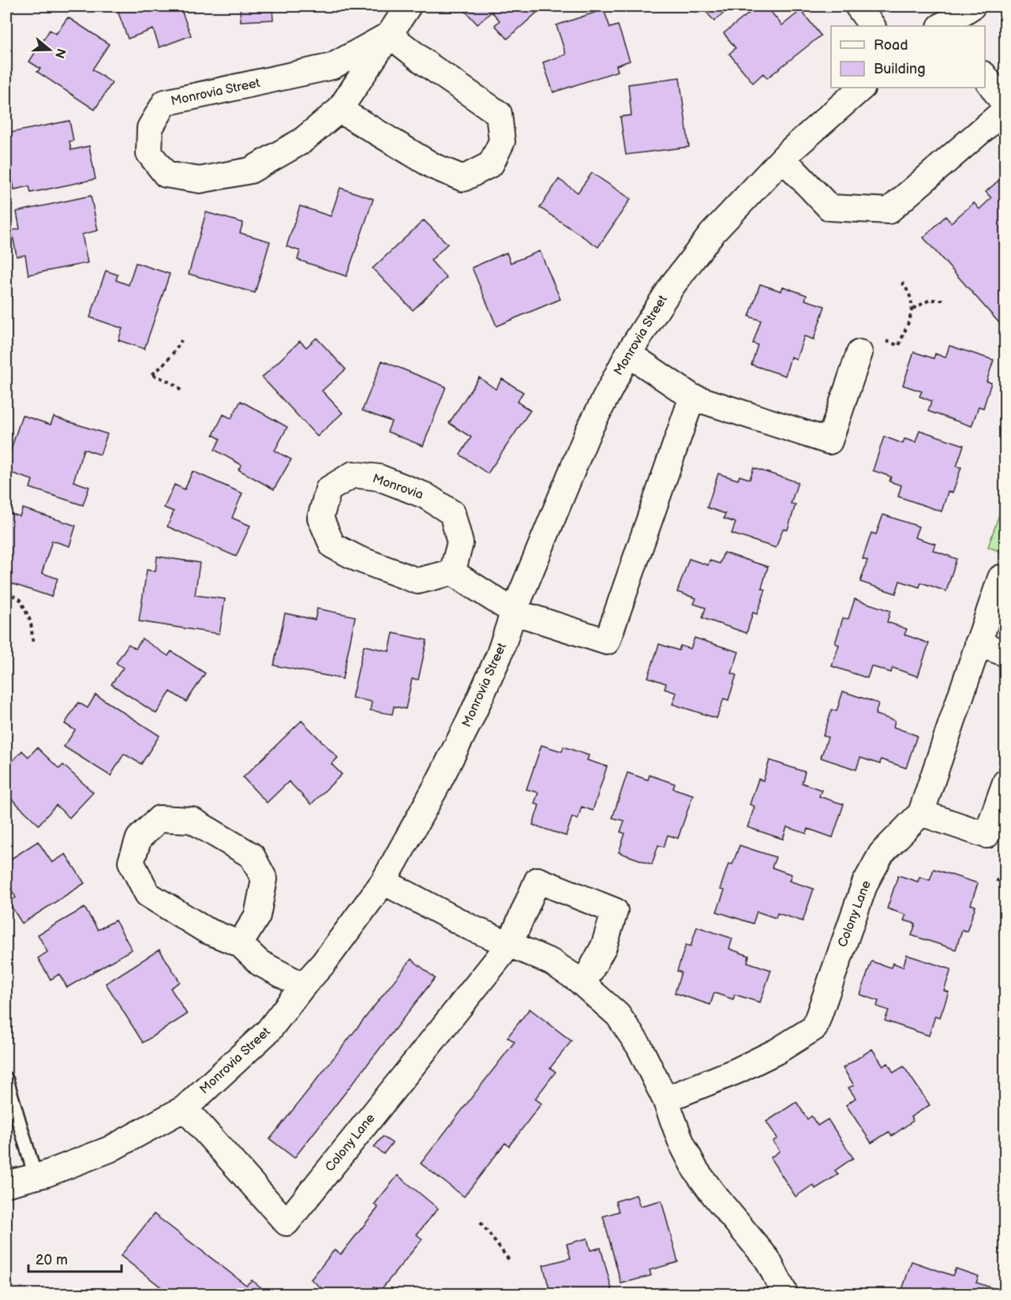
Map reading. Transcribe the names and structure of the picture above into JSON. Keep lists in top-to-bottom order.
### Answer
{
  "streets": {
    "street": ["Monrovia Street", "Monrovia", "Colony Lane"]
  },
  "crossings": [
    ["Monrovia Street", "Colony Lane"]
  ],
  "legend": ["Road", "Building"],
  "scale_bar": "20 m",
  "north": "right"
}
